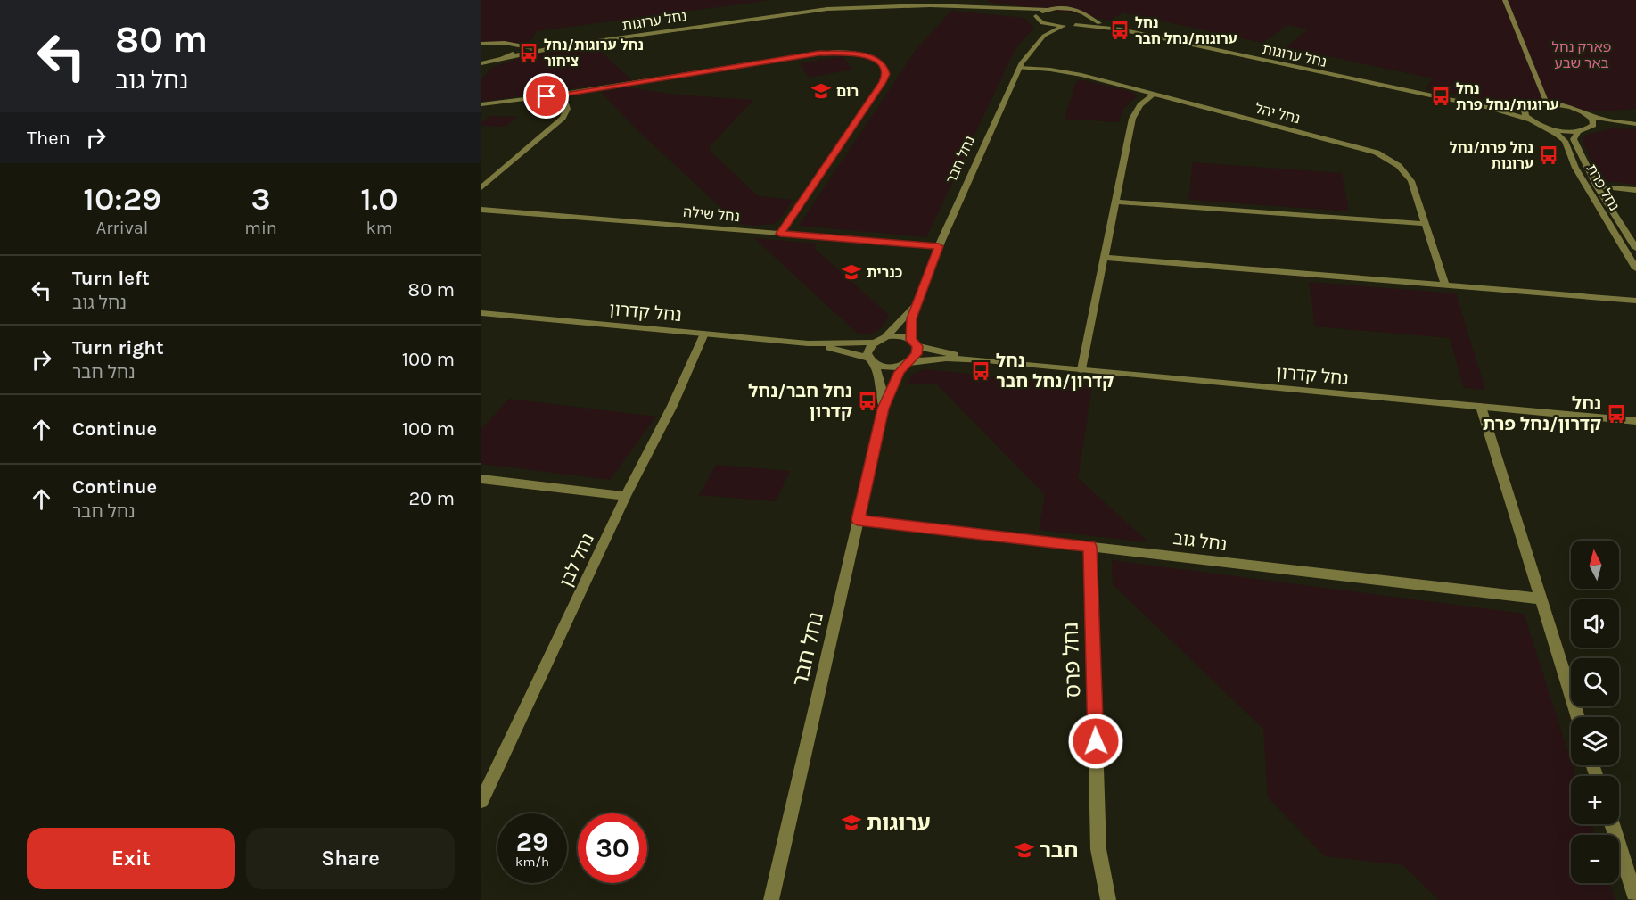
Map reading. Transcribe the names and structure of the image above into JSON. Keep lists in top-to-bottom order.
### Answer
{
  "streets": {
    "street": [
      "נחל ערוגות",
      "נחל יהל",
      "נחל חבר",
      "נחל פרת",
      "נחל שילה",
      "נחל קדרון",
      "נחל גוב",
      "נחל לבן",
      "נחל פרס"
    ]
  },
  "crossings": [
    ["נחל ערוגות", "נחל חבר"],
    ["נחל ערוגות", "נחל פרת"],
    ["נחל יהל", "נחל חבר"],
    ["נחל חבר", "נחל שילה"],
    ["נחל חבר", "נחל קדרון"],
    ["נחל חבר", "נחל גוב"],
    ["נחל קדרון", "נחל לבן"],
    ["נחל גוב", "נחל פרס"]
  ],
  "parks": ["פארק נחל באר שבע"],
  "places": {
    "bus stop": [
      "נחל ערוגות/נחל חבר",
      "נחל ערוגות/נחל ציחור",
      "נחל ערוגות/נחל פרת",
      "נחל פרת/נחל ערוגות",
      "נחל קדרון/נחל חבר",
      "נחל חבר/נחל קדרון",
      "נחל קדרון/נחל פרת"
    ],
    "school or university": [
      "רום",
      "כנרית",
      "ערוגות",
      "חבר"
    ]
  },
  "north": "top",
  "page": {
    "turn": ["80 m", "נחל גוב"],
    "then": "Then",
    "eta": [
      "10:29",
      "Arrival",
      "3",
      "min",
      "1.0",
      "km"
    ],
    "list": [
      {
        "name": "Turn left",
        "note": "נחל גוב",
        "value": "80 m"
      },
      {
        "name": "Turn right",
        "note": "נחל חבר",
        "value": "100 m"
      },
      {
        "name": "Continue",
        "value": "100 m"
      },
      {
        "name": "Continue",
        "note": "נחל חבר",
        "value": "20 m"
      }
    ],
    "map_buttons": ["+", "−"],
    "speed": "29 km/h",
    "limit": "30",
    "buttons": ["Exit", "Share"]
  }
}
